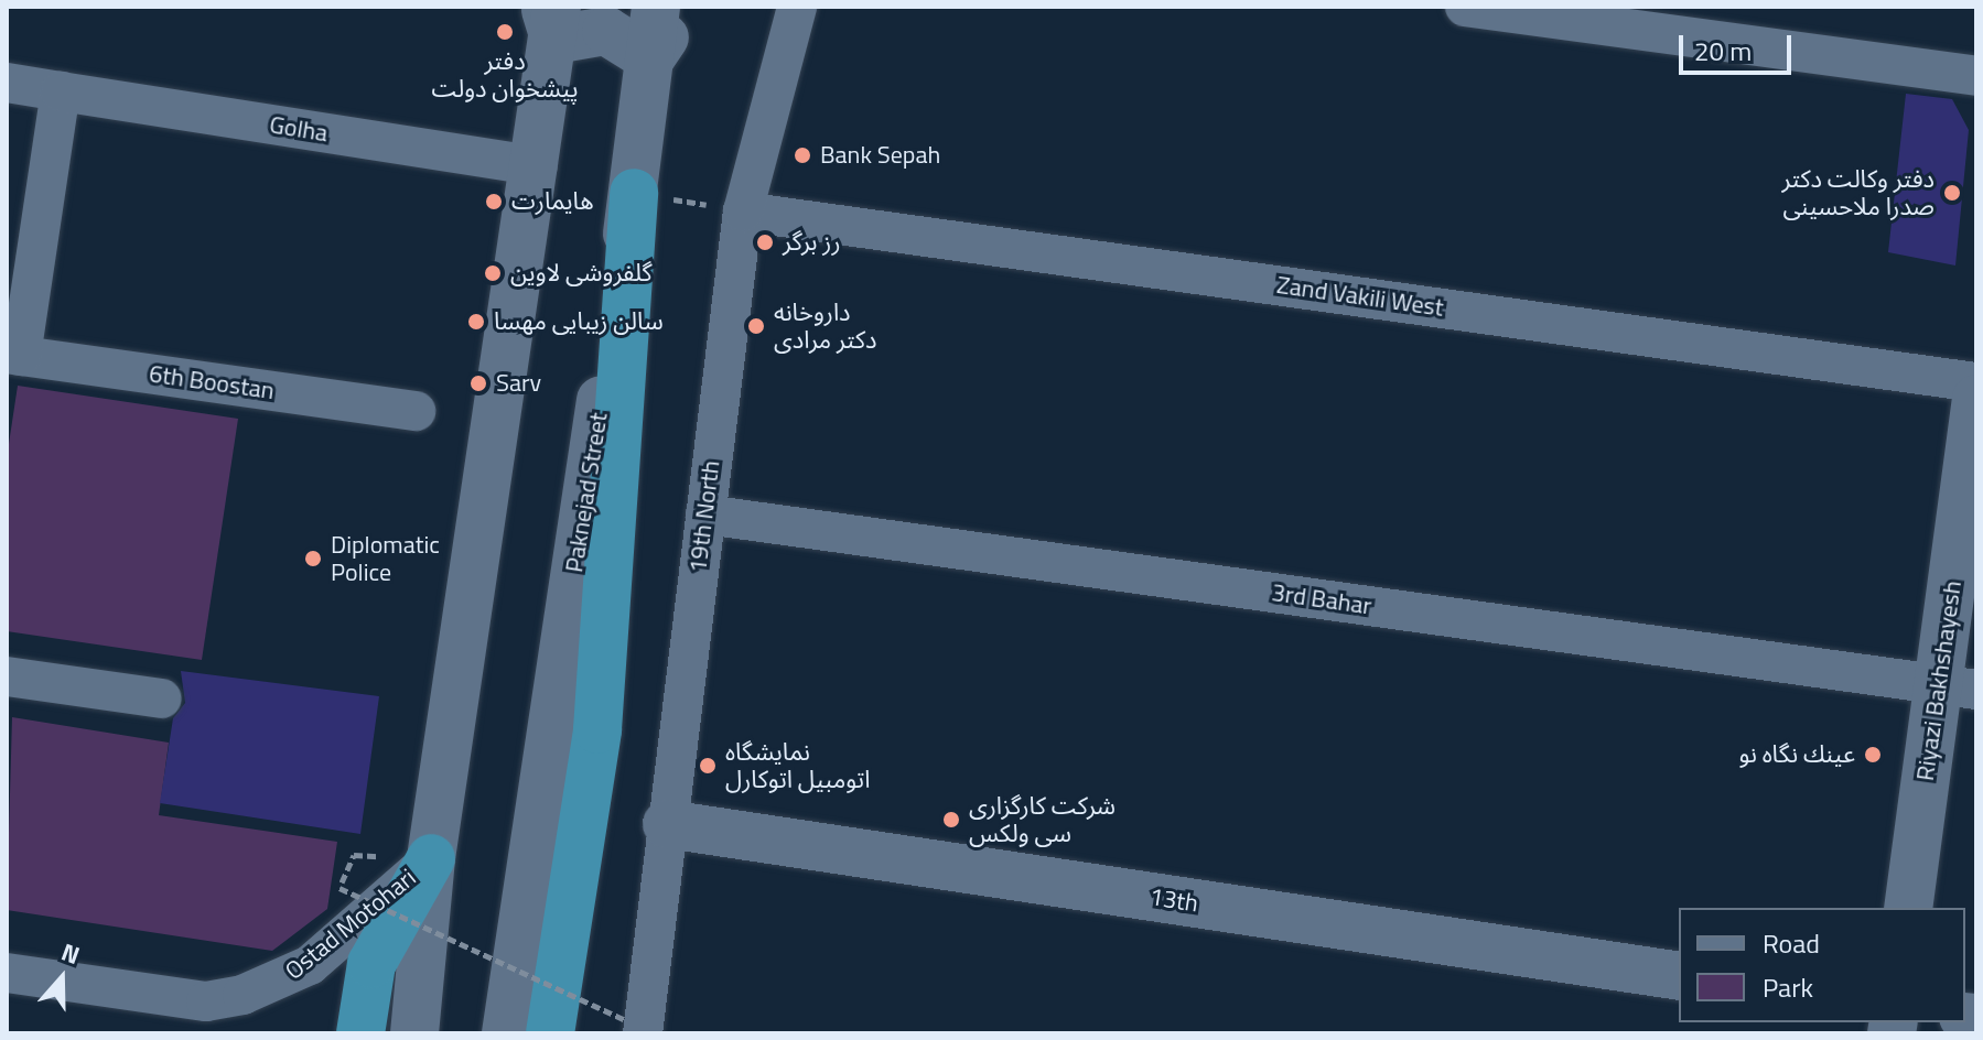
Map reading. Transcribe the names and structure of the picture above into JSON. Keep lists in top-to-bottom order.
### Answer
{
  "streets": {
    "main road": ["Paknejad Street", "Riyazi Bakhshayesh", "13th"],
    "street": [
      "Golha",
      "Zand Vakili West",
      "6th Boostan",
      "19th North",
      "3rd Bahar",
      "Ostad Motohari"
    ]
  },
  "crossings": [
    ["Zand Vakili West", "19th North"],
    ["19th North", "3rd Bahar"],
    ["19th North", "13th"],
    ["3rd Bahar", "Riyazi Bakhshayesh"]
  ],
  "places": [
    "دفتر پیشخوان دولت",
    "Bank Sepah",
    "دفتر وکالت دکتر صدرا ملاحسینی",
    "هایمارت",
    "رز برگر",
    "گلفروشی لاوین",
    "سالن زیبایی مهسا",
    "داروخانه دکتر مرادی",
    "Sarv",
    "Diplomatic Police",
    "عينك نگاه نو",
    "نمایشگاه اتومبیل اتوکارل",
    "شرکت کارگزاری سی ولکس"
  ],
  "legend": ["Road", "Park"],
  "scale_bar": "20 m",
  "north": "top"
}
